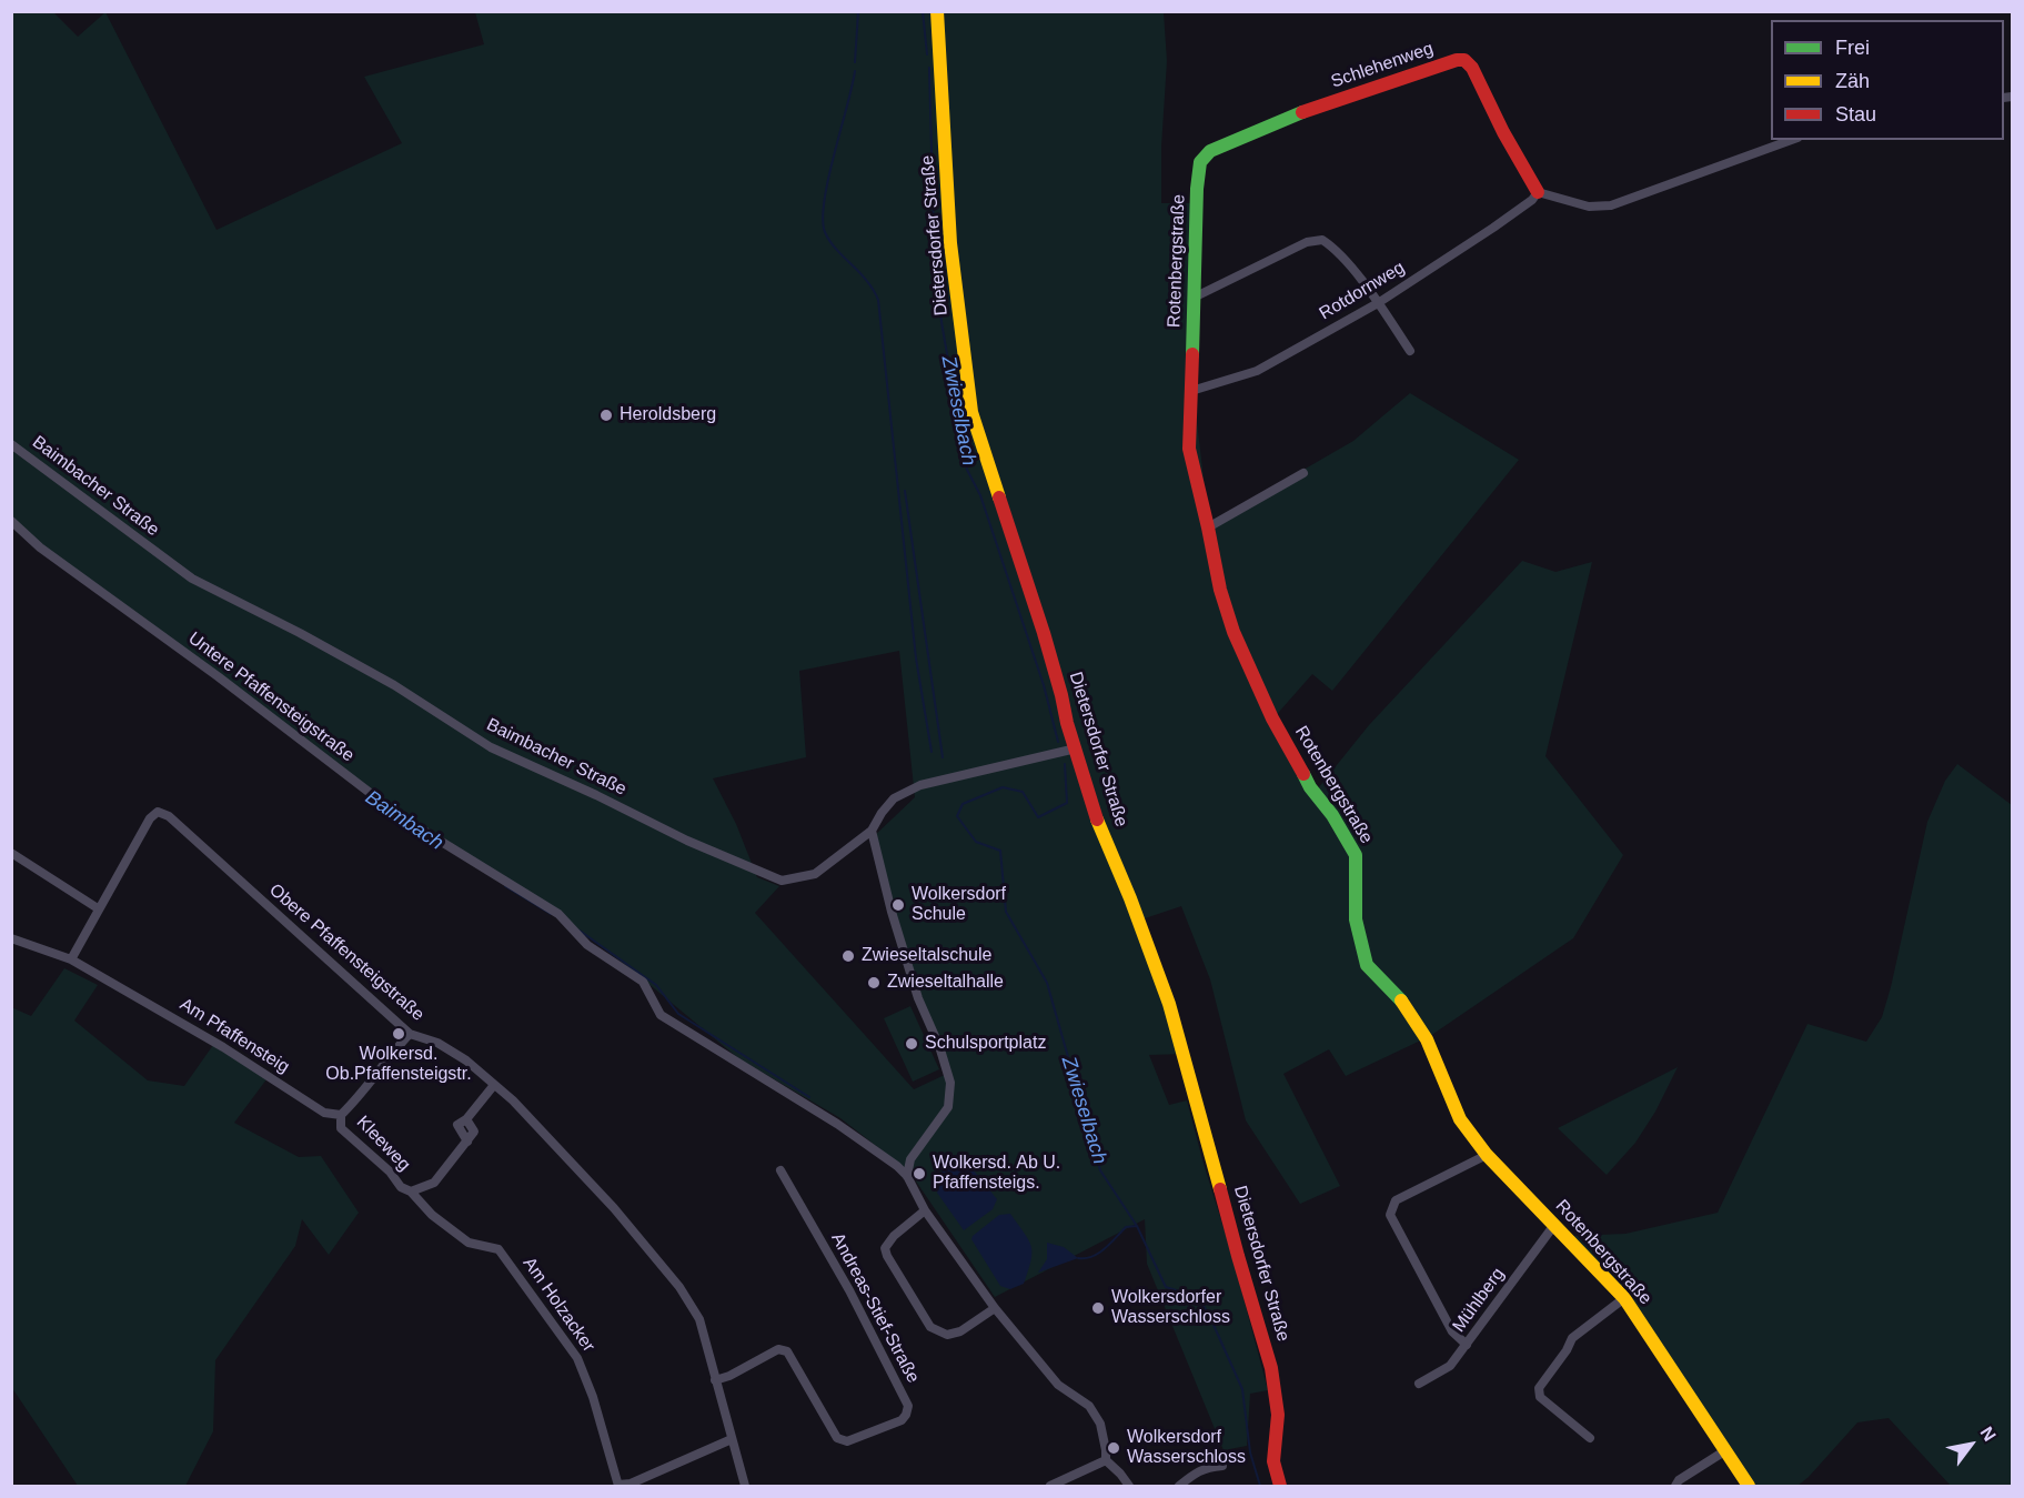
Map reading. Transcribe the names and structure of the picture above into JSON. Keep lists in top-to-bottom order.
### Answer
{
  "streets": {
    "street": [
      "Schlehenweg",
      "Dietersdorfer Straße",
      "Rotenbergstraße",
      "Rotdornweg",
      "Baimbacher Straße",
      "Untere Pfaffensteigstraße",
      "Obere Pfaffensteigstraße",
      "Am Pfaffensteig",
      "Kleeweg",
      "Mühlberg",
      "Am Holzacker",
      "Andreas-Stief-Straße"
    ]
  },
  "crossings": [
    ["Schlehenweg", "Rotenbergstraße"],
    ["Schlehenweg", "Rotdornweg"],
    ["Dietersdorfer Straße", "Baimbacher Straße"],
    ["Rotenbergstraße", "Rotdornweg"],
    ["Rotenbergstraße", "Mühlberg"],
    ["Obere Pfaffensteigstraße", "Am Pfaffensteig"],
    ["Obere Pfaffensteigstraße", "Kleeweg"],
    ["Obere Pfaffensteigstraße", "Am Holzacker"],
    ["Obere Pfaffensteigstraße", "Andreas-Stief-Straße"],
    ["Am Pfaffensteig", "Kleeweg"],
    ["Kleeweg", "Am Holzacker"]
  ],
  "water": ["Zwieselbach", "Baimbach"],
  "places": [
    "Heroldsberg",
    "Wolkersdorf Schule",
    "Zwieseltalschule",
    "Zwieseltalhalle",
    "Wolkersd. Ob.Pfaffensteigstr.",
    "Schulsportplatz",
    "Wolkersd. Ab U. Pfaffensteigs.",
    "Wolkersdorfer Wasserschloss",
    "Wolkersdorf Wasserschloss"
  ],
  "legend": ["Frei", "Zäh", "Stau"],
  "north": "top right"
}
